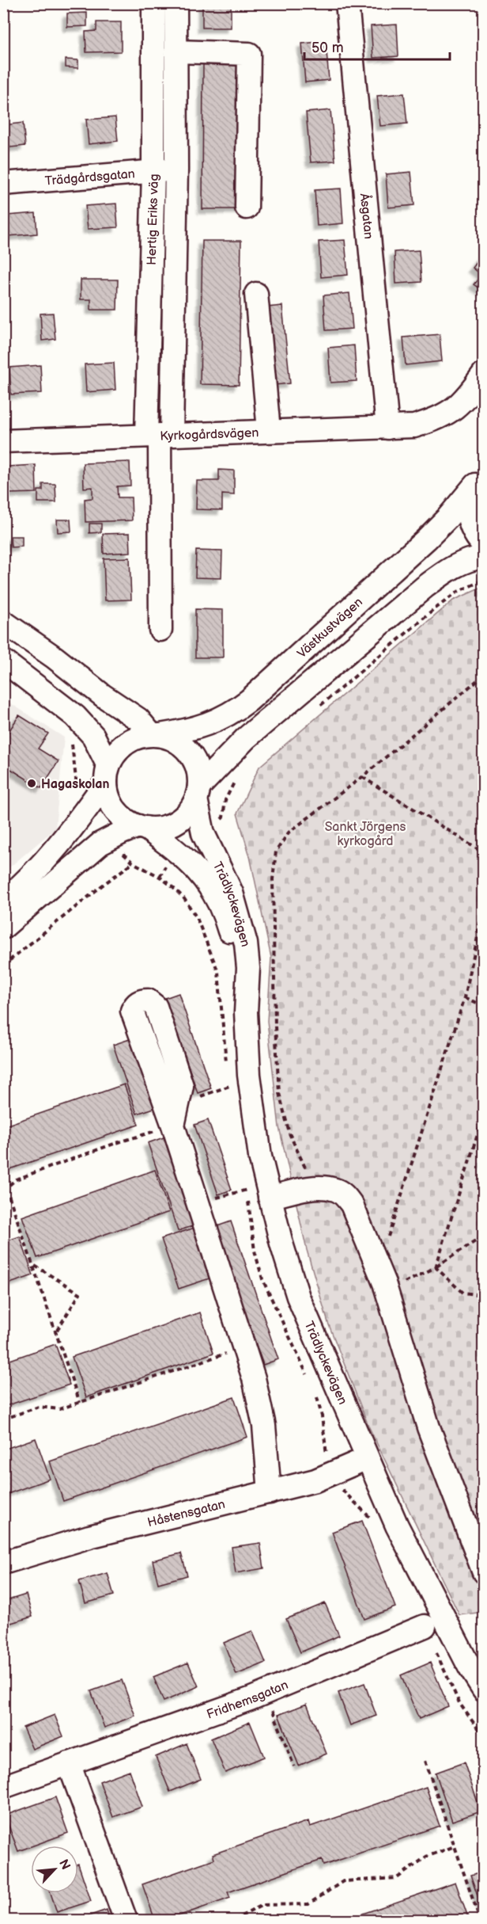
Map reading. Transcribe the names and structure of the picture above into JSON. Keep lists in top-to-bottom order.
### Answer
{
  "streets": {
    "street": [
      "Trädgårdsgatan",
      "Åsgatan",
      "Hertig Eriks väg",
      "Kyrkogårdsvägen",
      "Västkustvägen",
      "Trädlyckevägen",
      "Håstensgatan",
      "Fridhemsgatan"
    ]
  },
  "crossings": [
    ["Trädgårdsgatan", "Hertig Eriks väg"],
    ["Åsgatan", "Kyrkogårdsvägen"],
    ["Hertig Eriks väg", "Kyrkogårdsvägen"],
    ["Västkustvägen", "Trädlyckevägen"],
    ["Trädlyckevägen", "Håstensgatan"]
  ],
  "parks": ["Sankt Jörgens kyrkogård"],
  "places": ["Hagaskolan"],
  "scale_bar": "50 m",
  "north": "top right"
}
